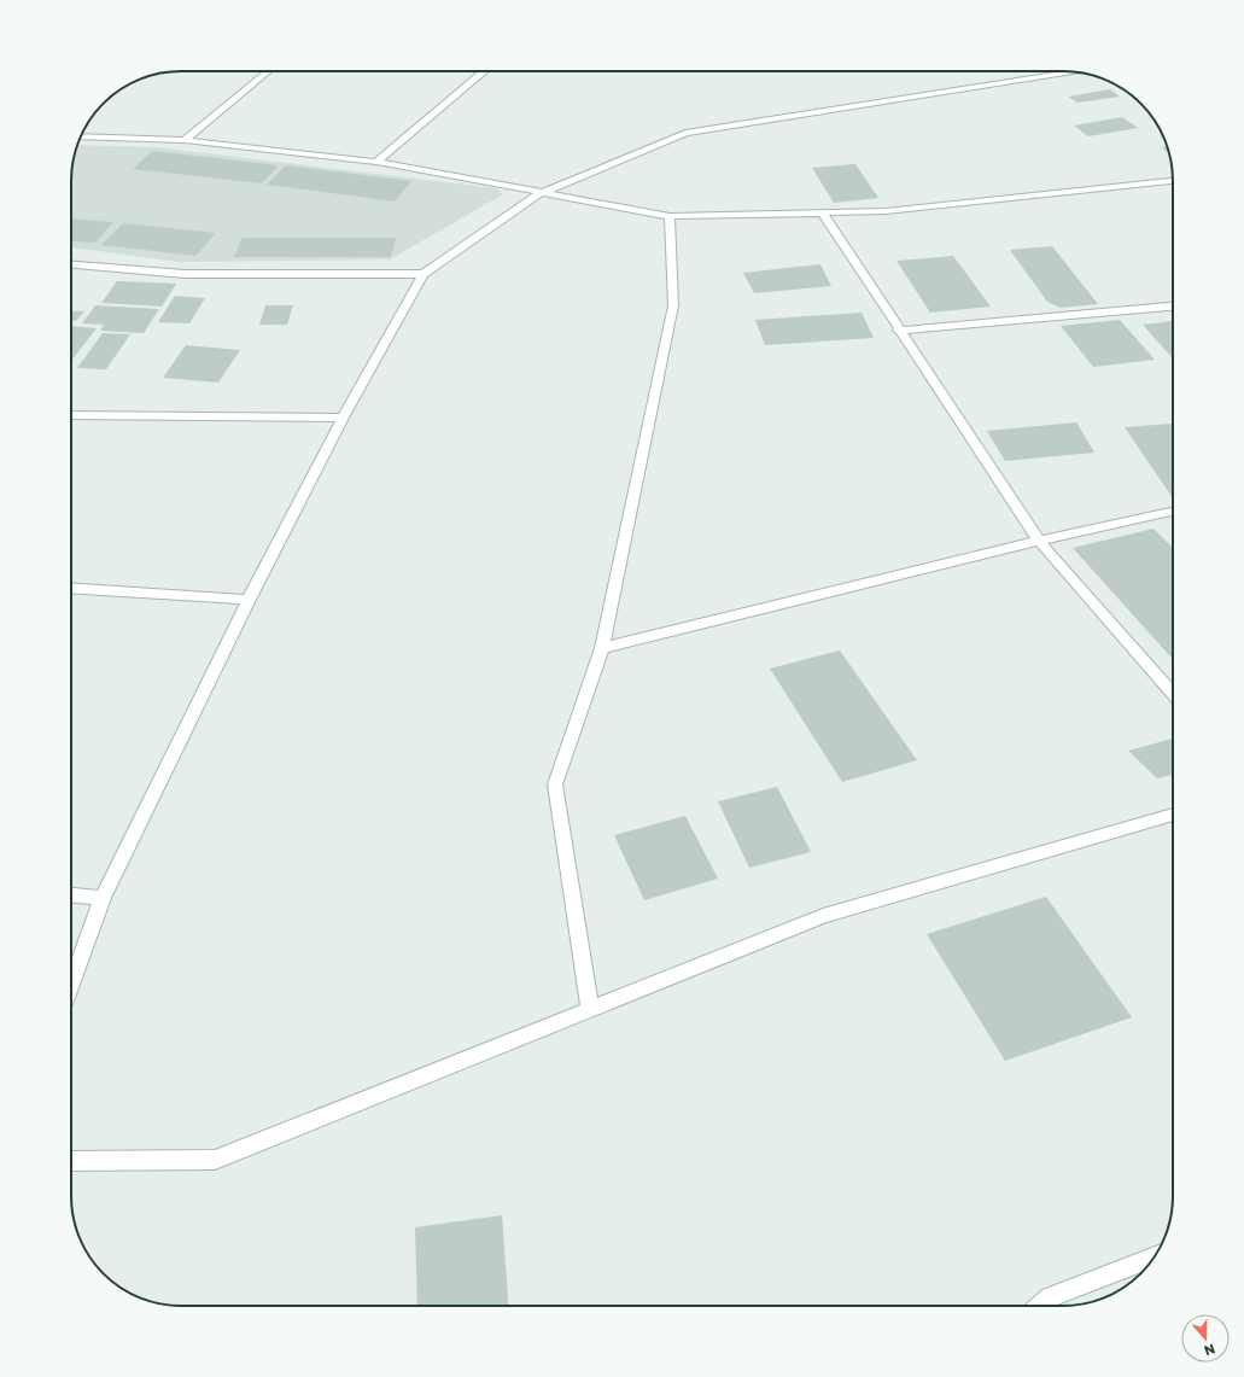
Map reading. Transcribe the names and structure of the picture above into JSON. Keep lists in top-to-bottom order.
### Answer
{
  "north": "bottom"
}
